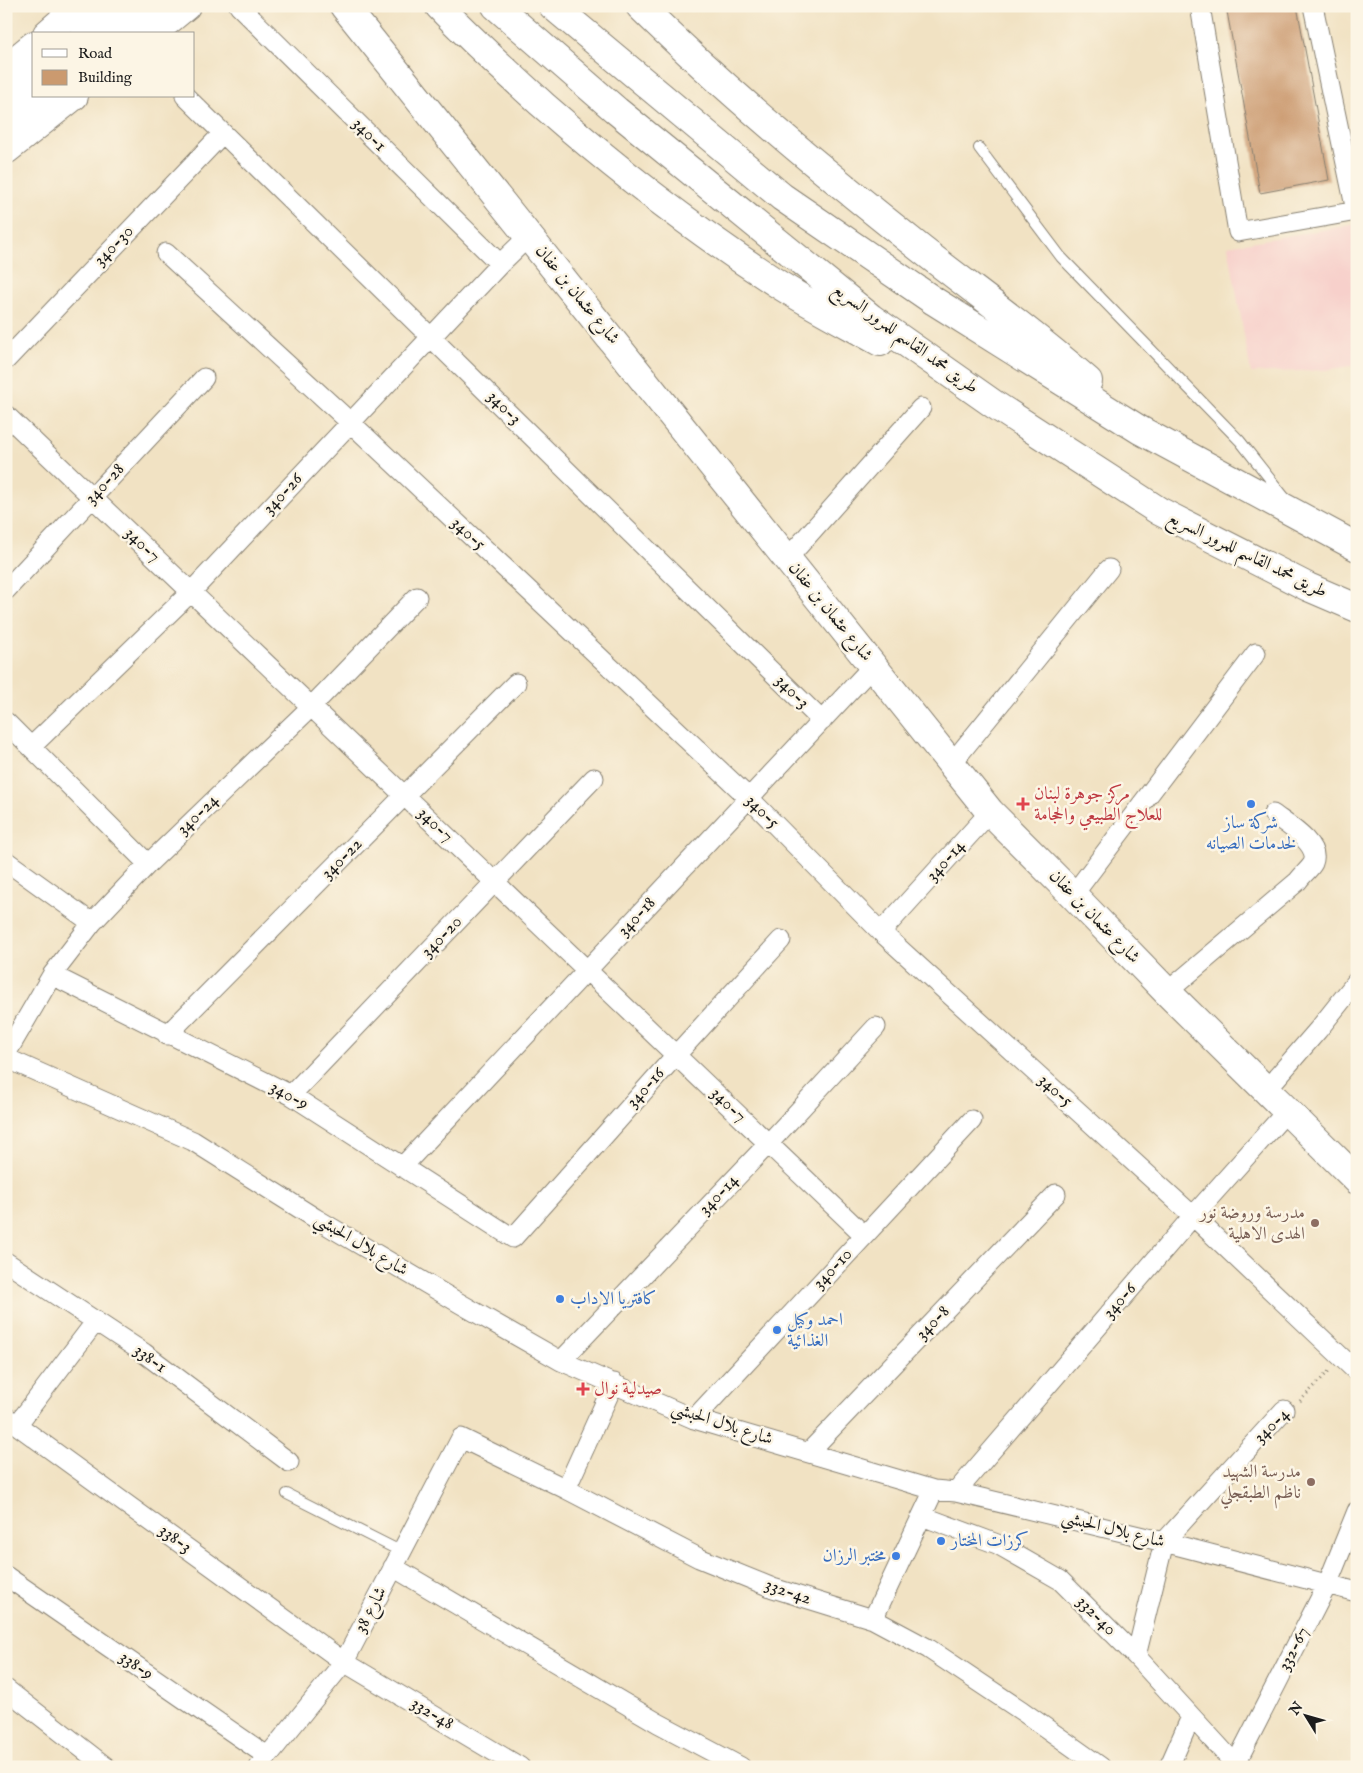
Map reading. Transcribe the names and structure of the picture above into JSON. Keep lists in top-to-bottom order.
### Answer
{
  "streets": {
    "main road": ["شارع عثمان بن عفان", "طريق محمد القاسم للمرور السريع"],
    "street": [
      "340-1",
      "340-30",
      "340-3",
      "340-28",
      "340-26",
      "340-5",
      "340-7",
      "340-24",
      "340-22",
      "340-14",
      "340-18",
      "340-20",
      "340-16",
      "340-9",
      "شارع بلال الحبشي",
      "340-10",
      "340-6",
      "340-8",
      "338-1",
      "340-4",
      "338-3",
      "332-42",
      "شارع 38",
      "332-40",
      "332-67",
      "338-9",
      "332-48"
    ]
  },
  "crossings": [
    ["340-1", "340-26"],
    ["340-30", "340-3"],
    ["شارع عثمان بن عفان", "340-26"],
    ["شارع عثمان بن عفان", "340-14"],
    ["شارع عثمان بن عفان", "340-18"],
    ["شارع عثمان بن عفان", "340-6"],
    ["340-3", "340-26"],
    ["340-3", "340-18"],
    ["340-28", "340-7"],
    ["340-26", "340-5"],
    ["340-26", "340-7"],
    ["340-5", "340-14"],
    ["340-5", "340-18"],
    ["340-5", "340-6"],
    ["340-5", "340-4"],
    ["340-7", "340-24"],
    ["340-7", "340-22"],
    ["340-7", "340-14"],
    ["340-7", "340-18"],
    ["340-7", "340-20"],
    ["340-7", "340-16"],
    ["340-7", "340-10"],
    ["340-24", "340-9"],
    ["340-22", "340-9"],
    ["340-14", "شارع بلال الحبشي"],
    ["340-18", "340-9"],
    ["340-20", "340-9"],
    ["340-16", "340-9"],
    ["شارع بلال الحبشي", "340-10"],
    ["شارع بلال الحبشي", "340-6"],
    ["شارع بلال الحبشي", "340-8"],
    ["شارع بلال الحبشي", "340-4"],
    ["شارع بلال الحبشي", "332-67"],
    ["338-3", "شارع 38"],
    ["338-3", "332-48"],
    ["332-42", "شارع 38"],
    ["شارع 38", "338-9"],
    ["شارع 38", "332-48"],
    ["332-40", "332-67"]
  ],
  "places": {
    "health": ["مركز جوهرة لبنان للعلاج الطبيعي والحجامة", "صيدلية نوال"],
    "other": [
      "شركة ساز لخدمات الصيانه",
      "مدرسة وروضة نور الهدى الاهلية",
      "كافتريا الاداب",
      "احمد وكيل الغذائية",
      "مدرسة الشهيد ناظم الطبقجلي",
      "كرزات المختار",
      "مختبر الرزان"
    ]
  },
  "legend": ["Road", "Building"],
  "north": "top left"
}
